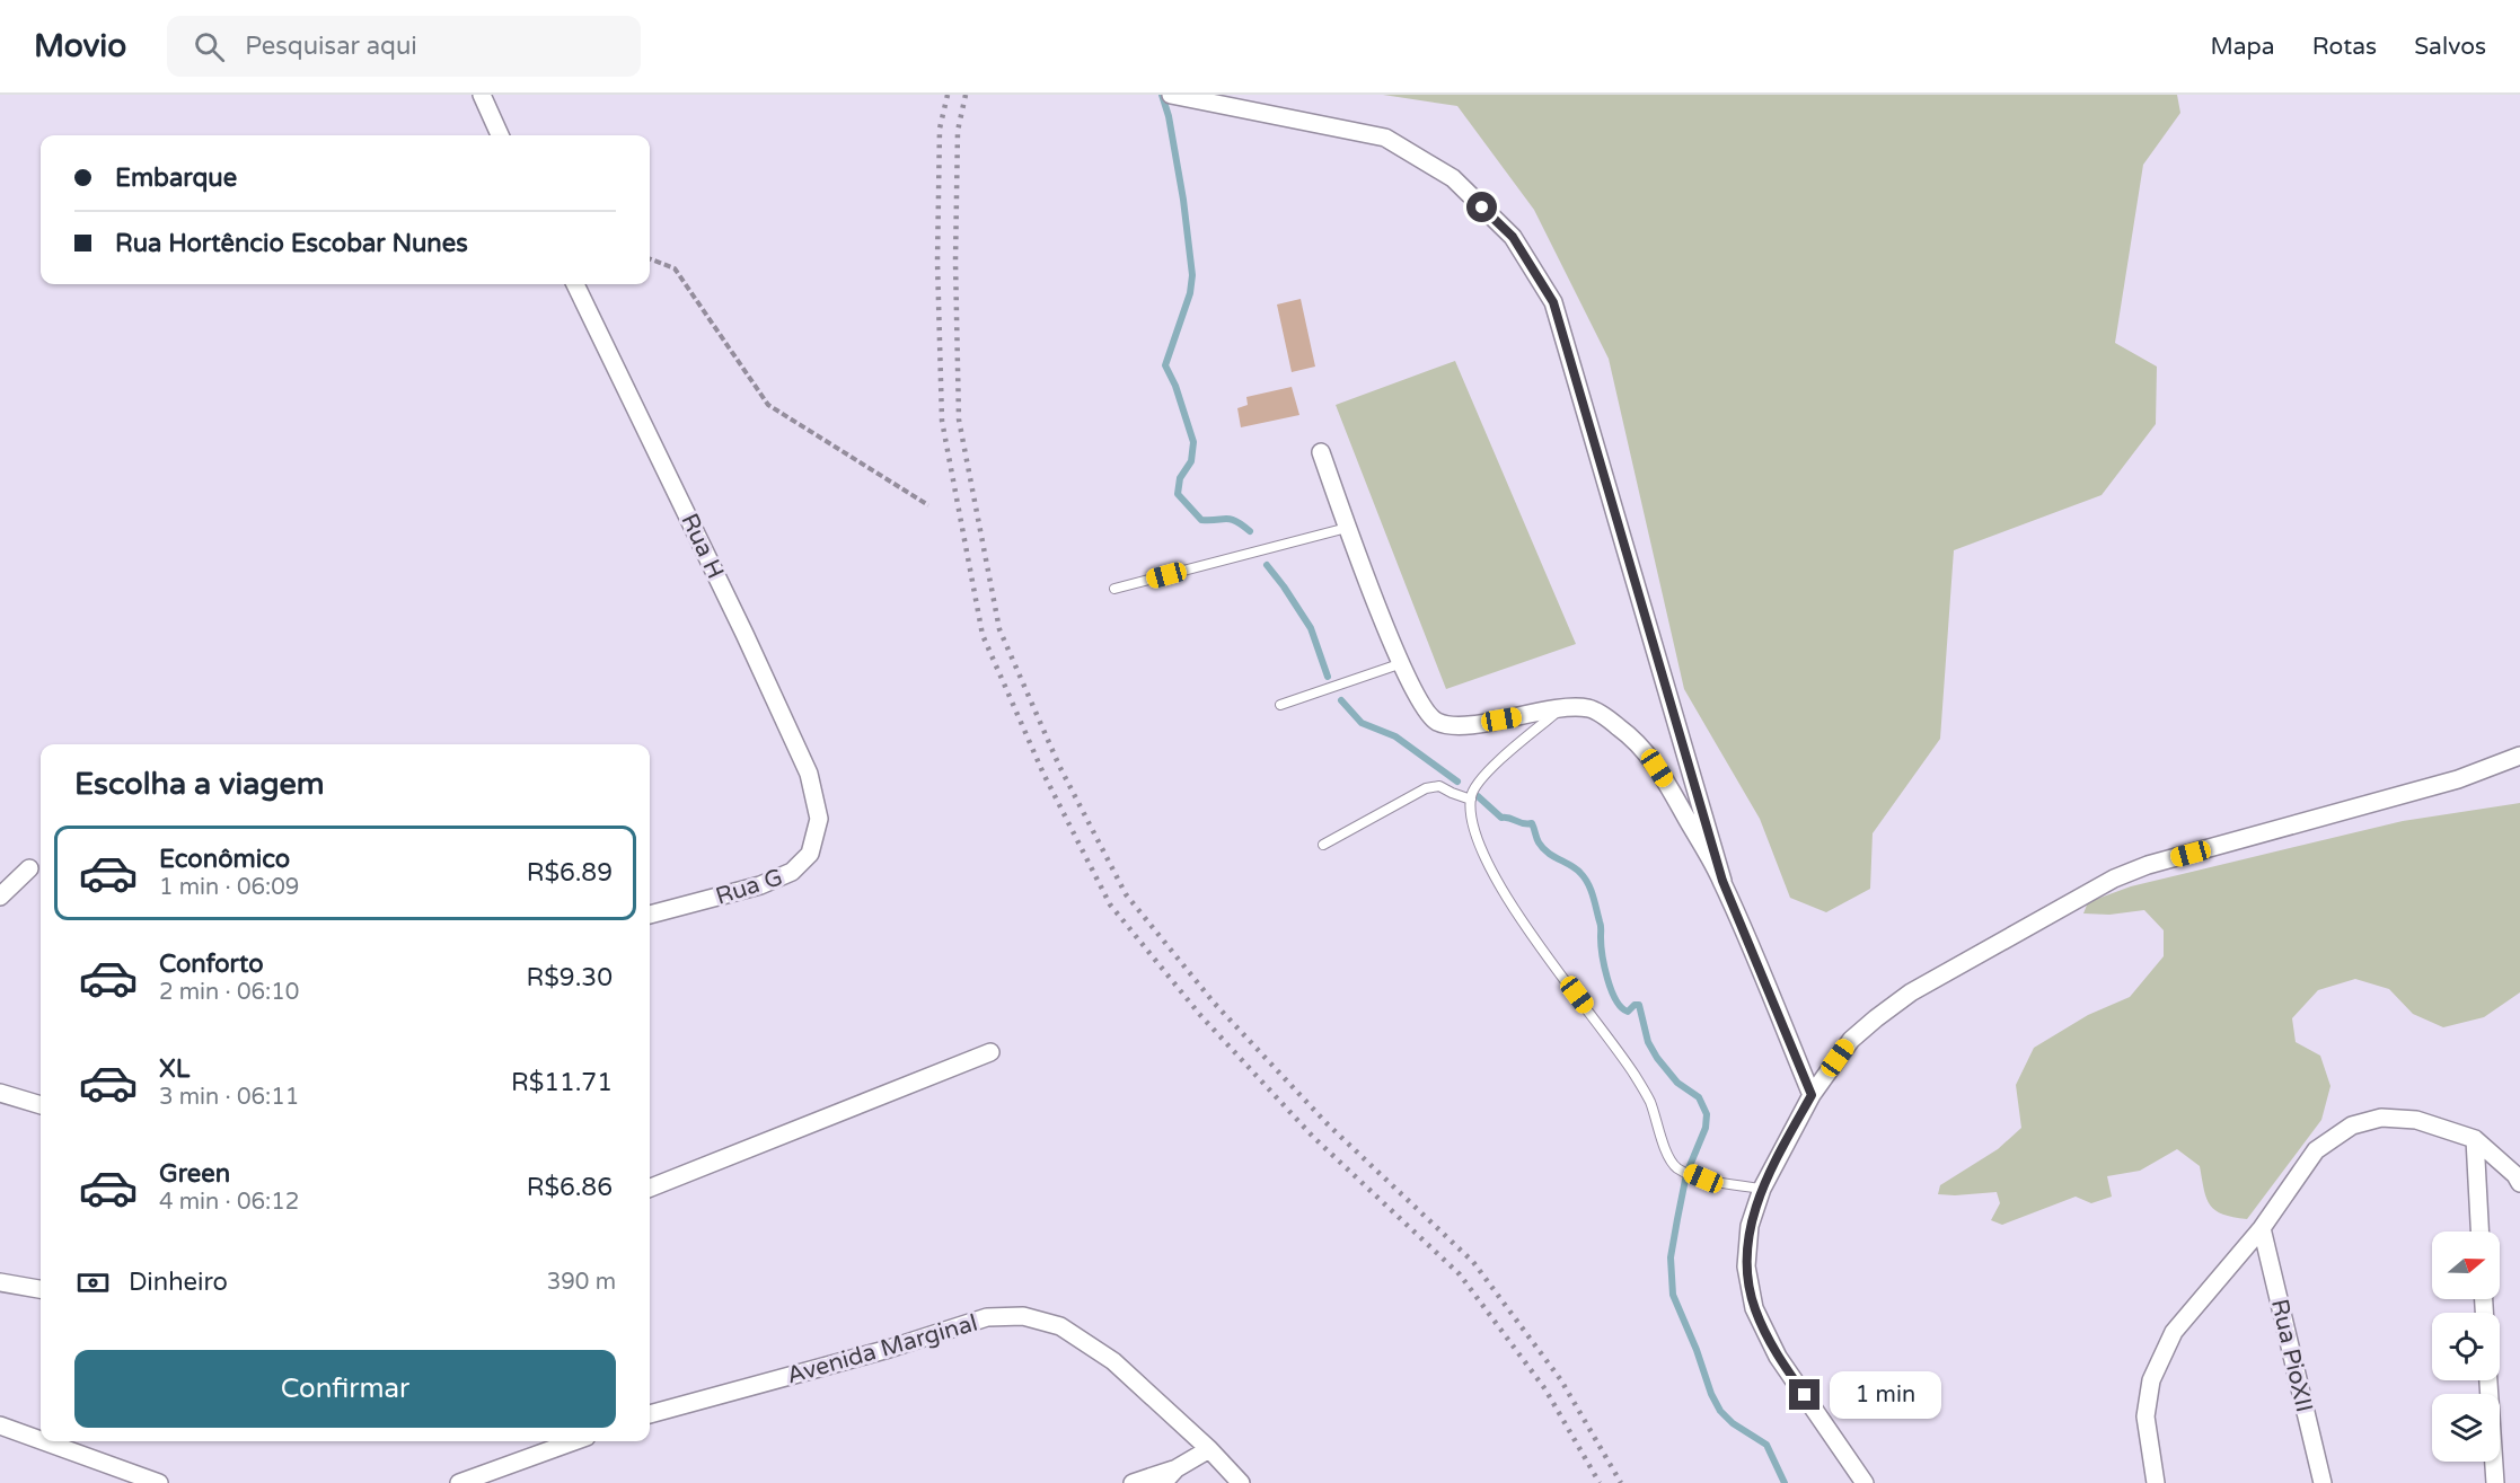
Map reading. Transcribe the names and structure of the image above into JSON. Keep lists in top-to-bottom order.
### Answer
{
  "streets": {
    "street": [
      "Rua H",
      "Rua G",
      "Avenida Marginal",
      "Rua PioXII"
    ]
  },
  "crossings": [
    ["Rua H", "Rua G"]
  ],
  "north": "right",
  "page": {
    "header": "Movio",
    "search": "Pesquisar aqui",
    "nav": ["Mapa", "Rotas", "Salvos"],
    "banner": ["Embarque", "Rua Hortêncio Escobar Nunes"],
    "heading": "Escolha a viagem",
    "list": [
      {
        "name": "Econômico",
        "note": "1 min · 06:09",
        "value": "R$6.89"
      },
      {
        "name": "Conforto",
        "note": "2 min · 06:10",
        "value": "R$9.30"
      },
      {
        "name": "XL",
        "note": "3 min · 06:11",
        "value": "R$11.71"
      },
      {
        "name": "Green",
        "note": "4 min · 06:12",
        "value": "R$6.86"
      }
    ],
    "pay": ["Dinheiro", "390 m"],
    "buttons": "Confirmar",
    "bubble": "1 min"
  }
}
